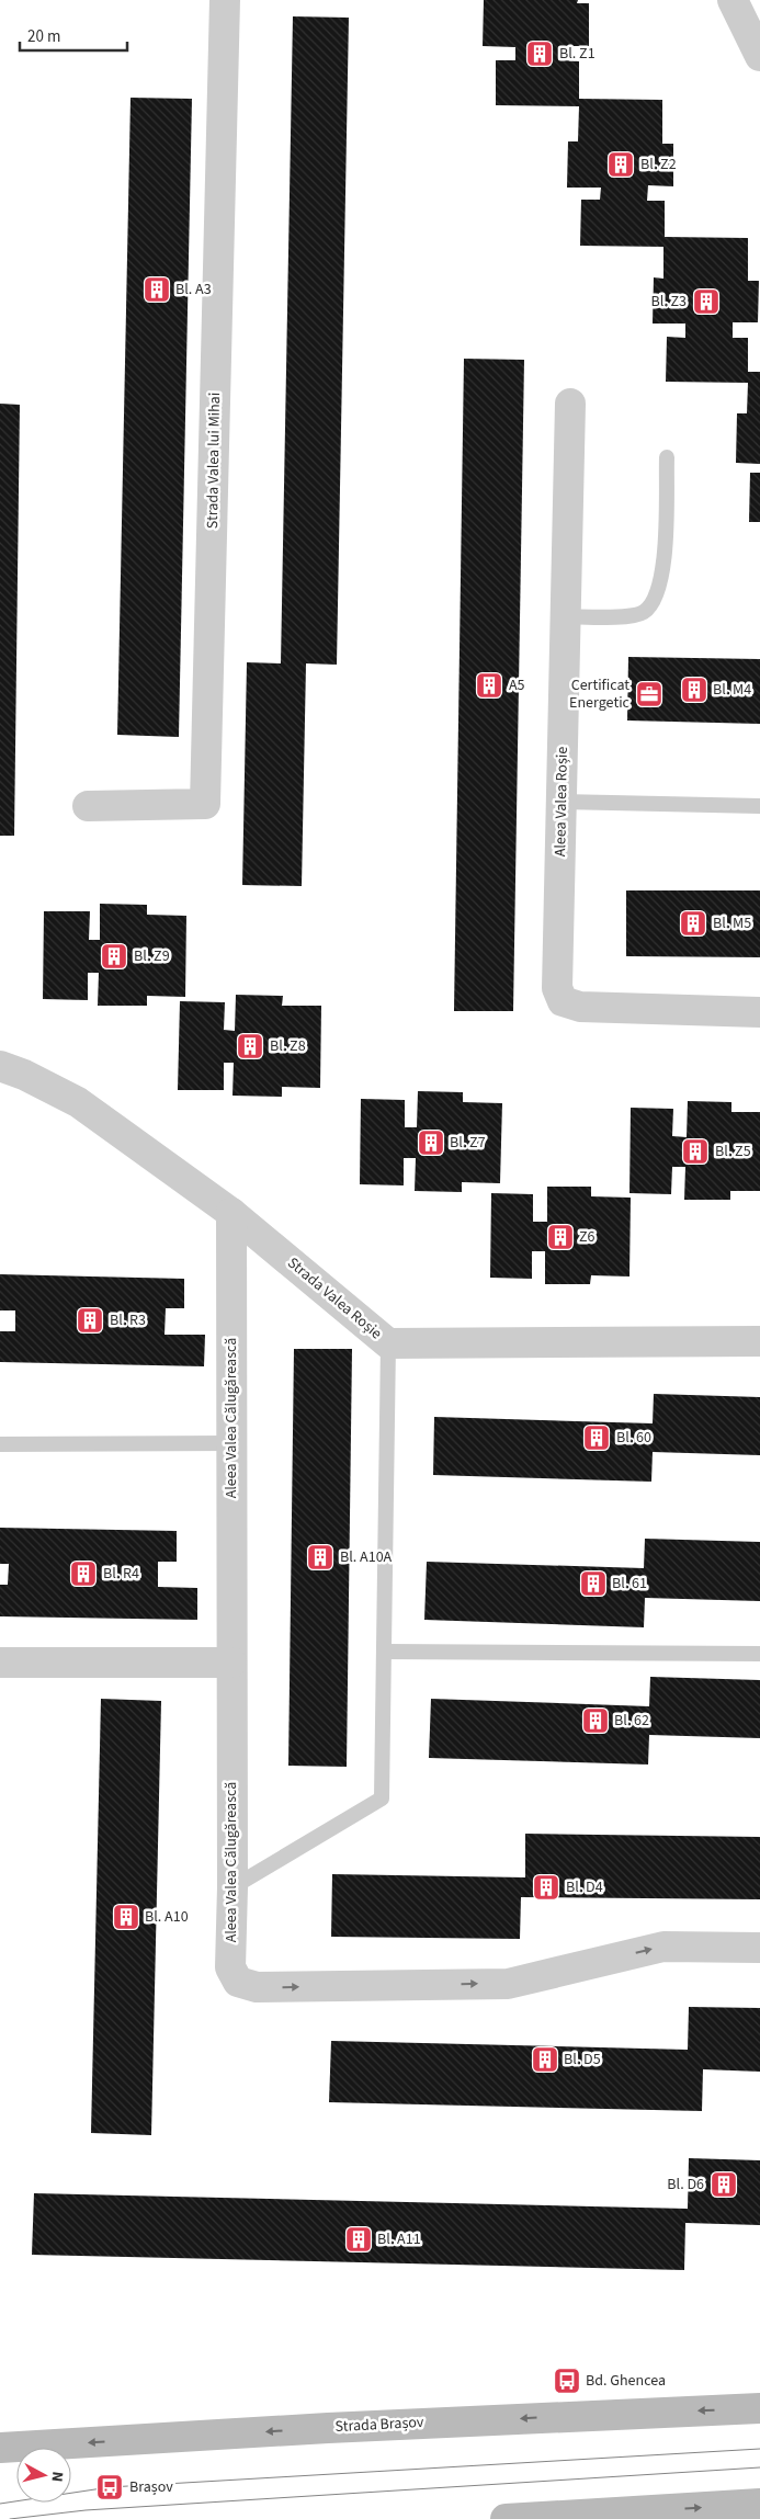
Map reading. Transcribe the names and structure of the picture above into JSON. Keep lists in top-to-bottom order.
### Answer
{
  "streets": {
    "main road": ["Strada Brașov"],
    "street": [
      "Strada Valea lui Mihai",
      "Aleea Valea Roșie",
      "Strada Valea Roșie",
      "Aleea Valea Călugărească"
    ]
  },
  "crossings": [
    ["Strada Valea Roșie", "Aleea Valea Călugărească"]
  ],
  "one_way": ["Aleea Valea Călugărească"],
  "places": {
    "building": [
      "Bl. Z1",
      "Bl. Z2",
      "Bl. A3",
      "Bl. Z3",
      "A5",
      "Bl. M4",
      "Bl. M5",
      "Bl. Z9",
      "Bl. Z8",
      "Bl. Z7",
      "Bl. Z5",
      "Z6",
      "Bl. R3",
      "Bl. 60",
      "Bl. A10A",
      "Bl. R4",
      "Bl. 61",
      "Bl. 62",
      "Bl. D4",
      "Bl. A10",
      "Bl. D5",
      "Bl. D6",
      "Bl. A11"
    ],
    "office": ["Certificat Energetic"],
    "bus stop": ["Bd. Ghencea", "Brașov"]
  },
  "scale_bar": "20 m",
  "north": "right"
}
